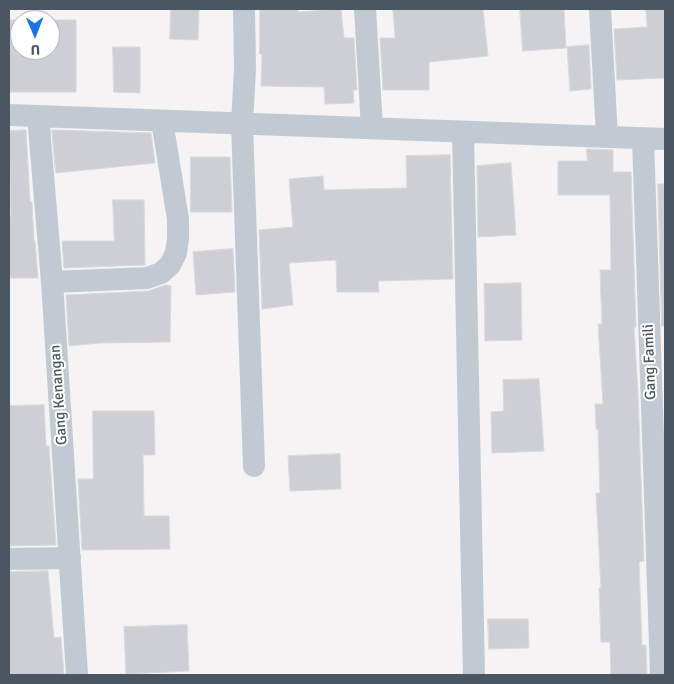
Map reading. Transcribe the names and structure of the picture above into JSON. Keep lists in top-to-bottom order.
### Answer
{
  "streets": {
    "street": ["Gang Famili", "Gang Kenangan"]
  },
  "north": "bottom"
}
